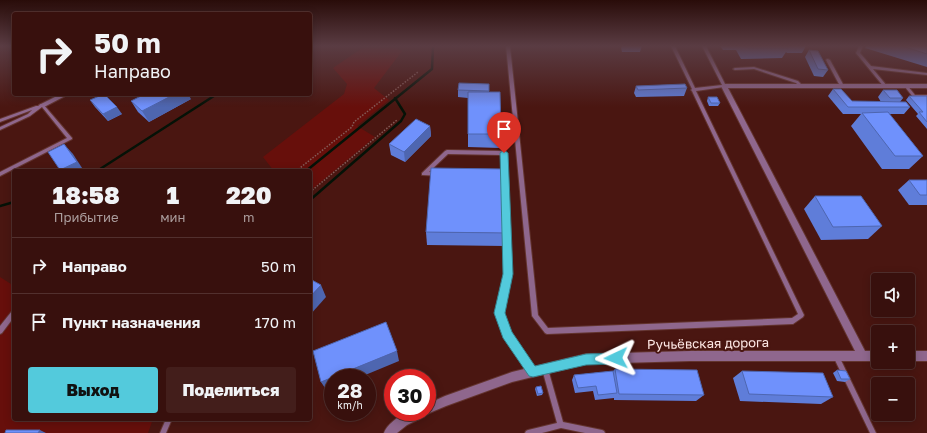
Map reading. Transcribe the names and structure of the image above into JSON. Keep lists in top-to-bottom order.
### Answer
{
  "streets": {
    "street": ["Ручьёвская дорога"]
  },
  "page": {
    "turn": ["50 m", "Направо"],
    "eta": [
      "18:58",
      "Прибытие",
      "1",
      "мин",
      "220",
      "m"
    ],
    "list": [
      {
        "name": "Направо",
        "value": "50 m"
      },
      {
        "name": "Пункт назначения",
        "value": "170 m"
      }
    ],
    "map_buttons": ["+", "−"],
    "buttons": ["Выход", "Поделиться"],
    "speed": "28 km/h",
    "limit": "30"
  }
}
